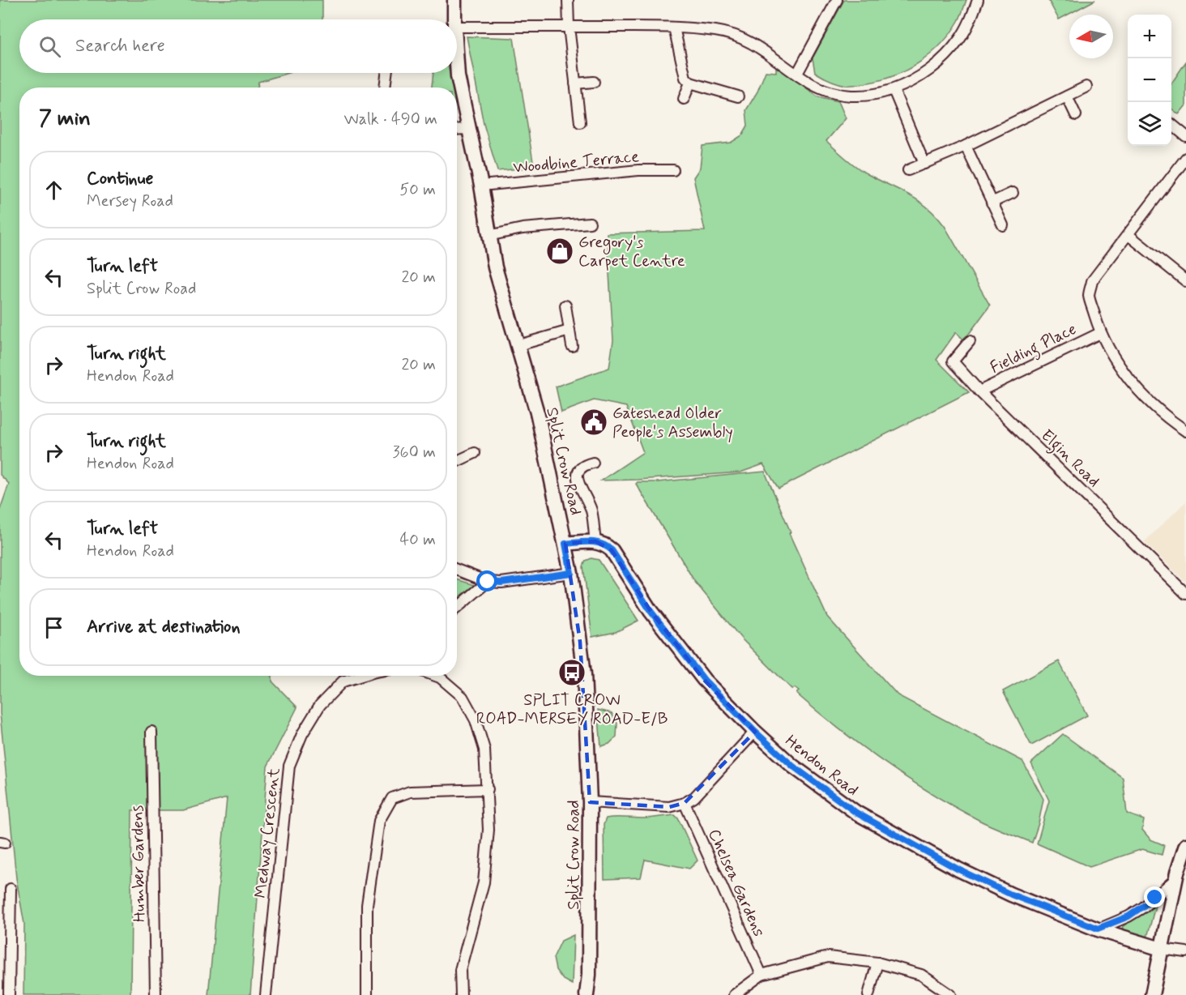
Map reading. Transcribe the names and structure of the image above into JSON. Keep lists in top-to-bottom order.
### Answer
{
  "streets": {
    "street": [
      "Woodbine Terrace",
      "Fielding Place",
      "Elgin Road",
      "Split Crow Road",
      "Hendon Road",
      "Medway Crescent",
      "Humber Gardens",
      "Chelsea Gardens"
    ]
  },
  "crossings": [
    ["Woodbine Terrace", "Split Crow Road"],
    ["Fielding Place", "Elgin Road"]
  ],
  "places": {
    "shop": ["Gregory's Carpet Centre"],
    "public building": ["Gateshead Older People's Assembly"],
    "bus stop": ["SPLIT CROW ROAD-MERSEY ROAD-E/B"]
  },
  "north": "left",
  "page": {
    "map_buttons": ["+", "−"],
    "search": "Search here",
    "heading": ["7 min", "Walk · 490 m"],
    "list": [
      ["Continue", "Mersey Road", "50 m"],
      ["Turn left", "Split Crow Road", "20 m"],
      ["Turn right", "Hendon Road", "20 m"],
      ["Turn right", "Hendon Road", "360 m"],
      ["Turn left", "Hendon Road", "40 m"],
      "Arrive at destination"
    ]
  }
}
